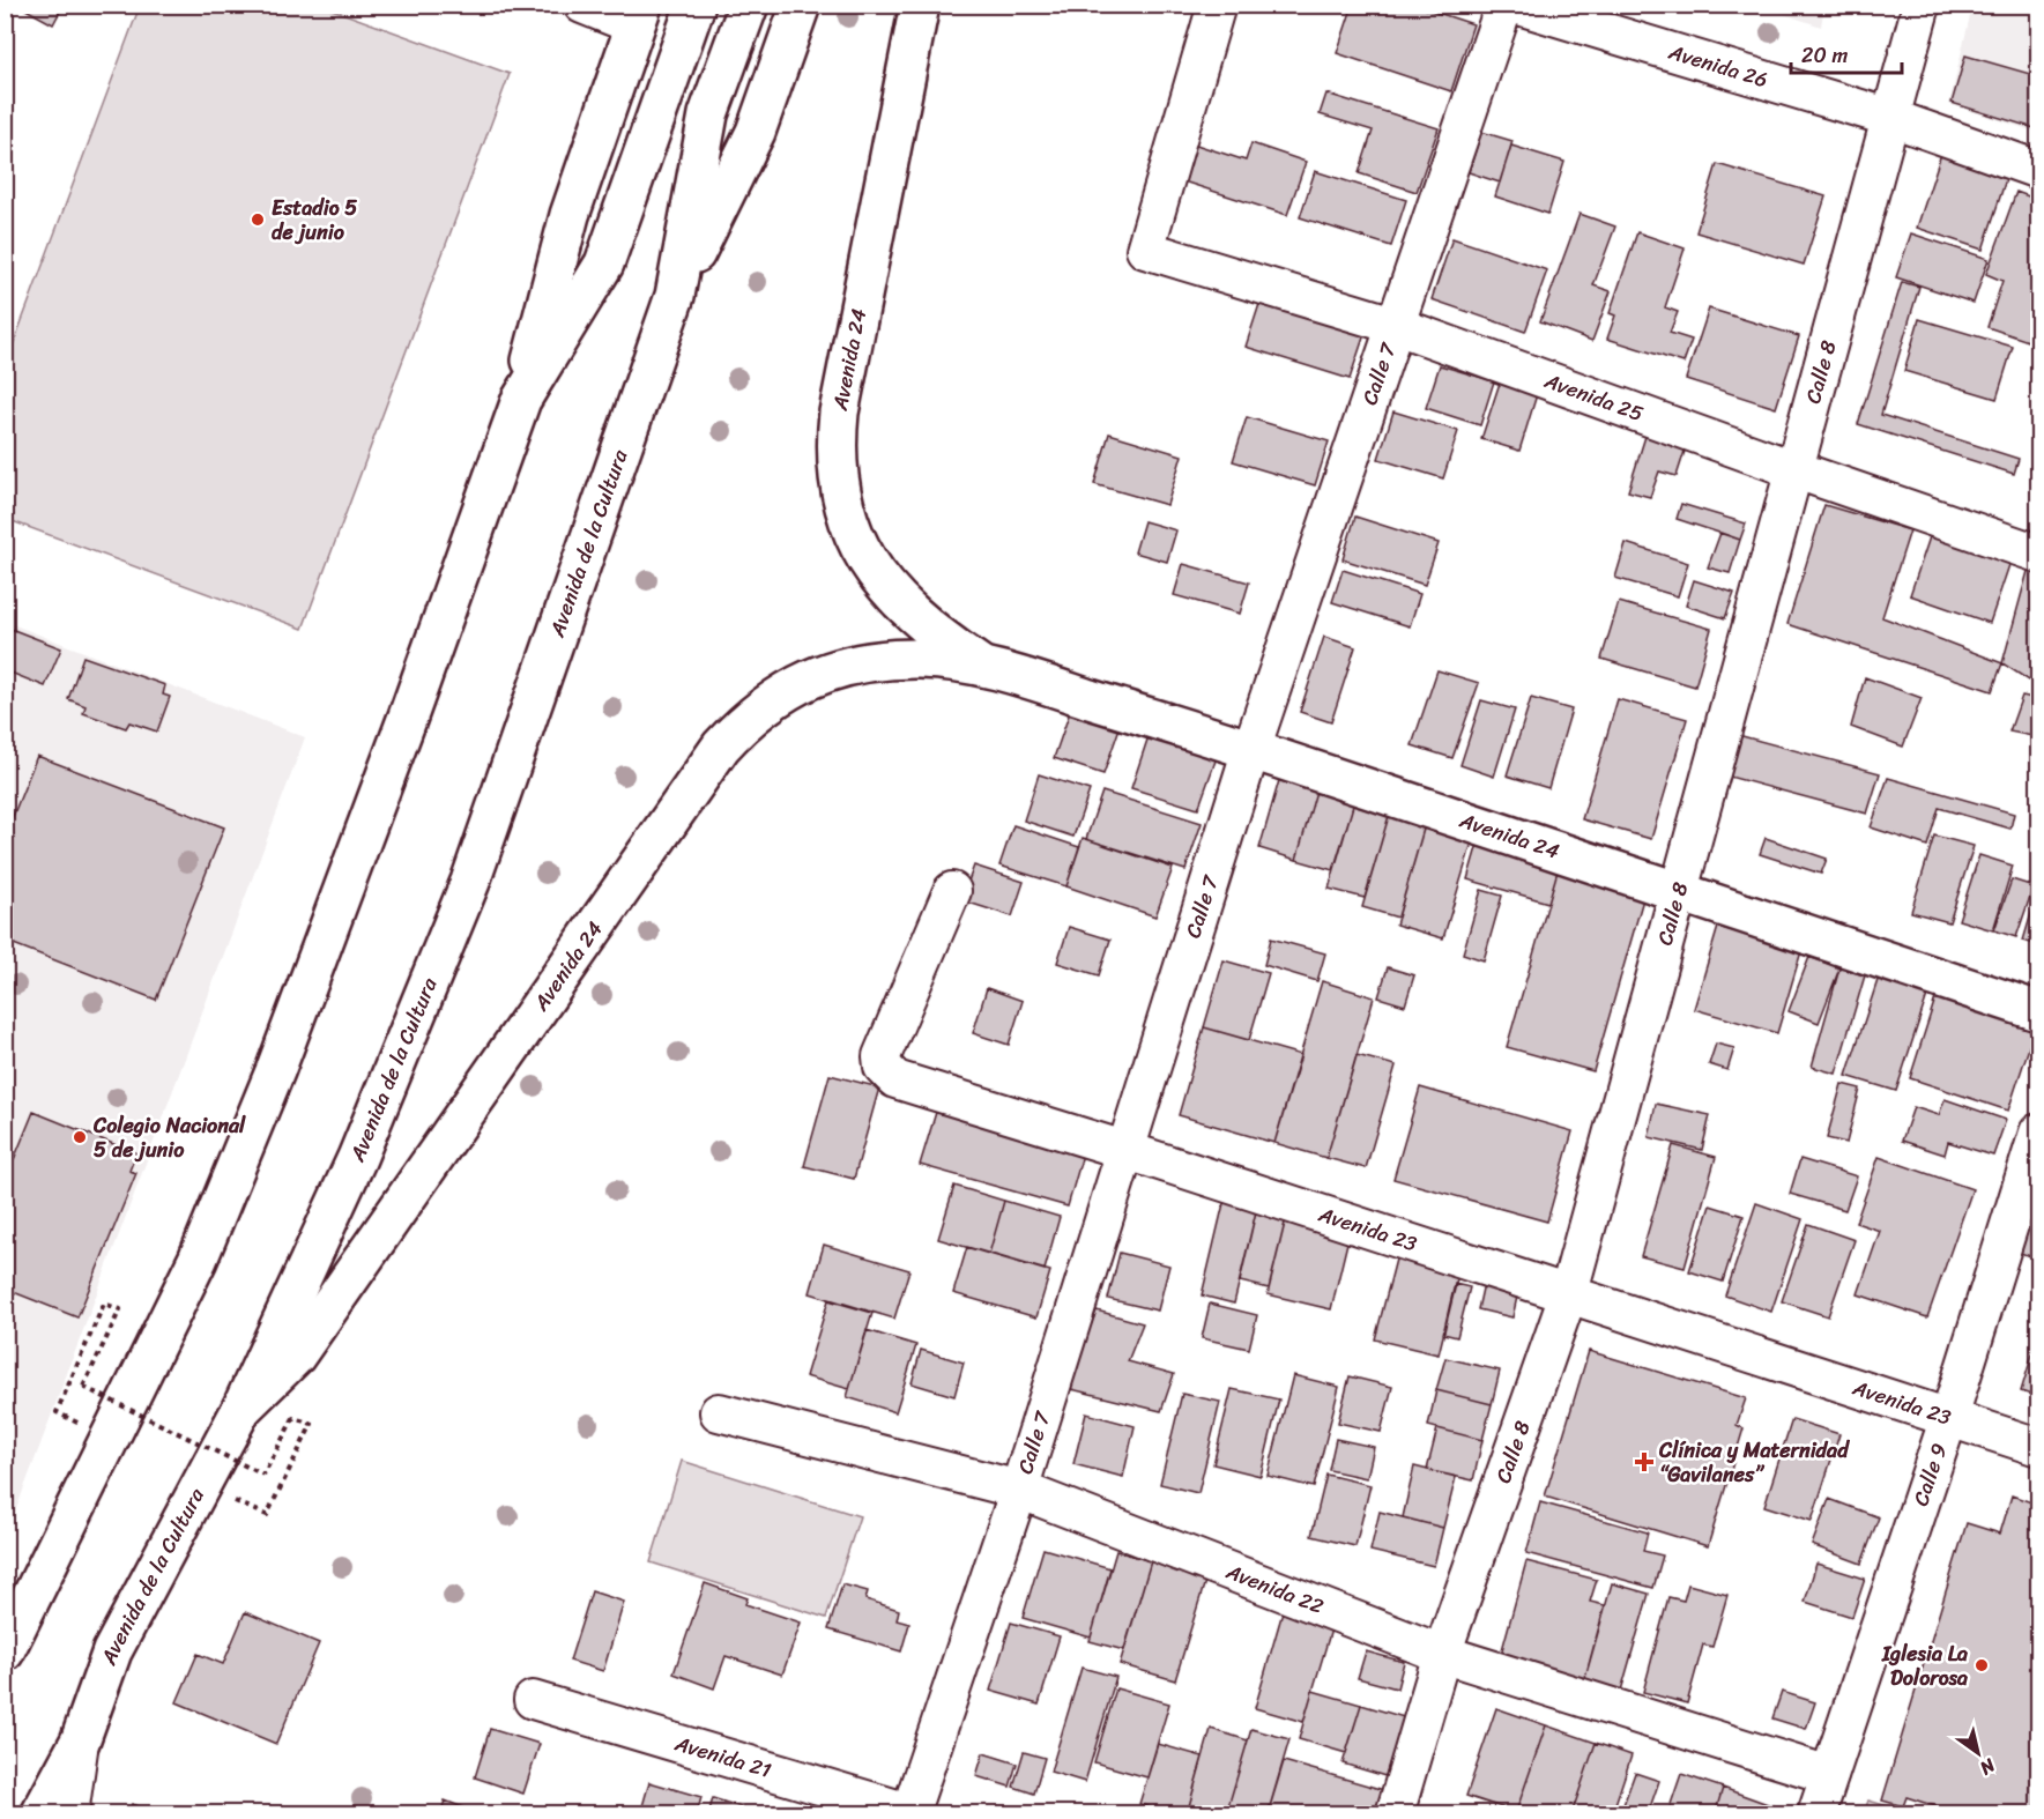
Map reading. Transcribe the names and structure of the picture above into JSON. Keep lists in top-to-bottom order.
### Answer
{
  "streets": {
    "main road": ["Avenida 24", "Avenida de la Cultura"],
    "street": [
      "Avenida 26",
      "Calle 8",
      "Calle 7",
      "Avenida 25",
      "Avenida 23",
      "Calle 9",
      "Avenida 22",
      "Avenida 21"
    ]
  },
  "crossings": [
    ["Avenida 26", "Calle 8"],
    ["Avenida 24", "Calle 8"],
    ["Avenida 24", "Calle 7"],
    ["Avenida 24", "Avenida de la Cultura"],
    ["Calle 8", "Avenida 25"],
    ["Calle 8", "Avenida 23"],
    ["Calle 8", "Avenida 22"],
    ["Calle 7", "Avenida 25"],
    ["Calle 7", "Avenida 23"],
    ["Calle 7", "Avenida 22"],
    ["Calle 7", "Avenida 21"],
    ["Avenida 23", "Calle 9"],
    ["Calle 9", "Avenida 22"]
  ],
  "places": {
    "other": ["Estadio 5 de junio", "Colegio Nacional 5 de junio", "Iglesia La Dolorosa"],
    "health": ["Clínica y Maternidad “Gavilanes”"]
  },
  "scale_bar": "20 m",
  "north": "bottom right"
}
